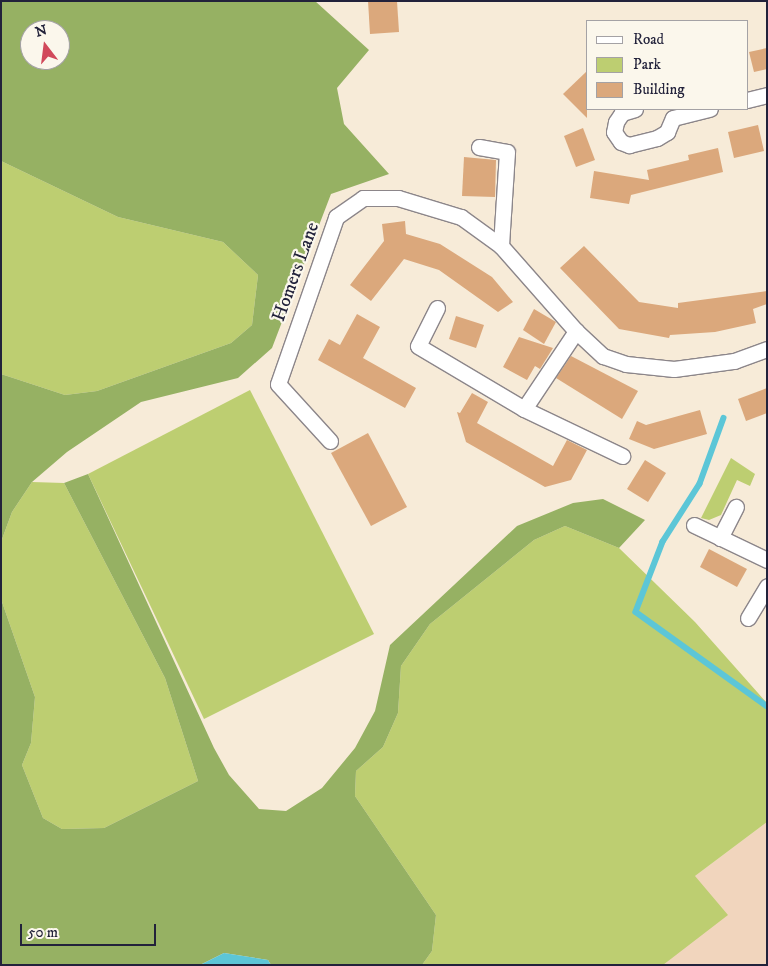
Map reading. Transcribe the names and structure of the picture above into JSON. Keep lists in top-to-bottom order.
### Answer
{
  "streets": {
    "street": ["Homers Lane"]
  },
  "legend": ["Road", "Park", "Building"],
  "scale_bar": "50 m",
  "north": "top"
}
